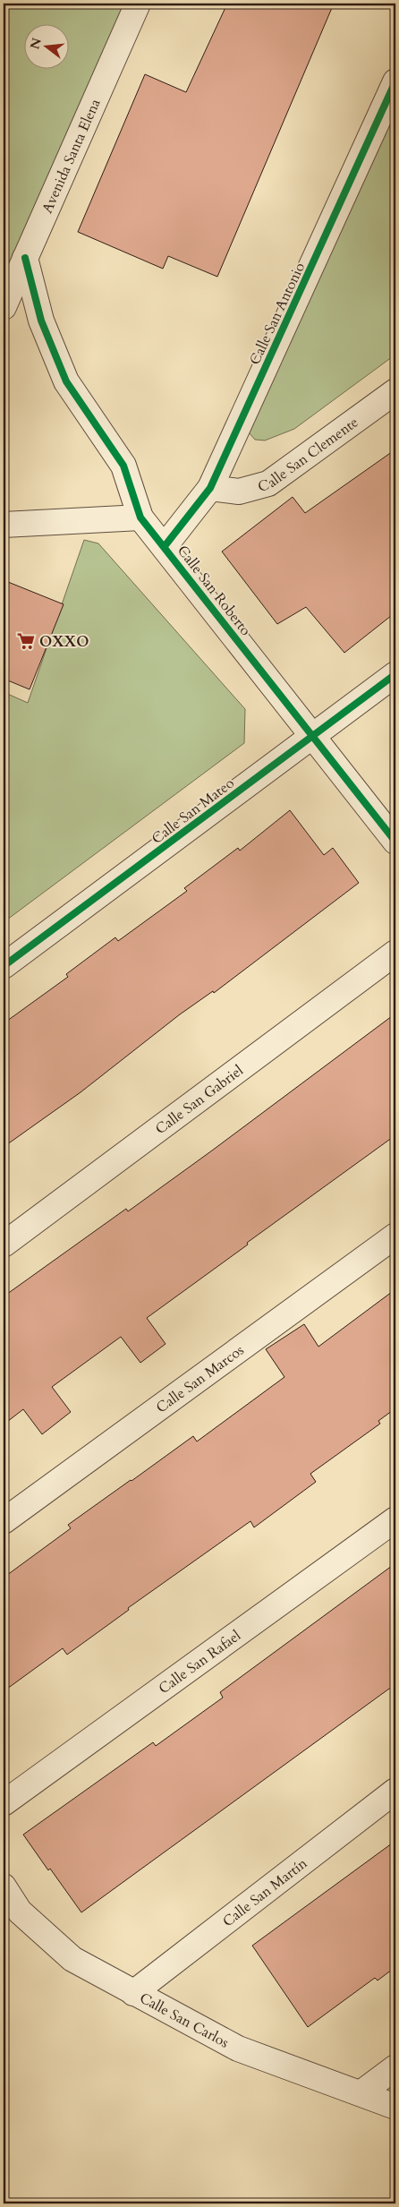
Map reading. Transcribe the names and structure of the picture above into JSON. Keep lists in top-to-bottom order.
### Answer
{
  "streets": {
    "street": [
      "Avenida Santa Elena",
      "Calle San Antonio",
      "Calle San Clemente",
      "Calle San Roberto",
      "Calle San Mateo",
      "Calle San Gabriel",
      "Calle San Marcos",
      "Calle San Rafael",
      "Calle San Martín",
      "Calle San Carlos"
    ]
  },
  "crossings": [
    ["Avenida Santa Elena", "Calle San Roberto"],
    ["Calle San Antonio", "Calle San Clemente"],
    ["Calle San Antonio", "Calle San Roberto"],
    ["Calle San Roberto", "Calle San Mateo"],
    ["Calle San Martín", "Calle San Carlos"]
  ],
  "places": {
    "supermarket": ["OXXO"]
  },
  "north": "left"
}
